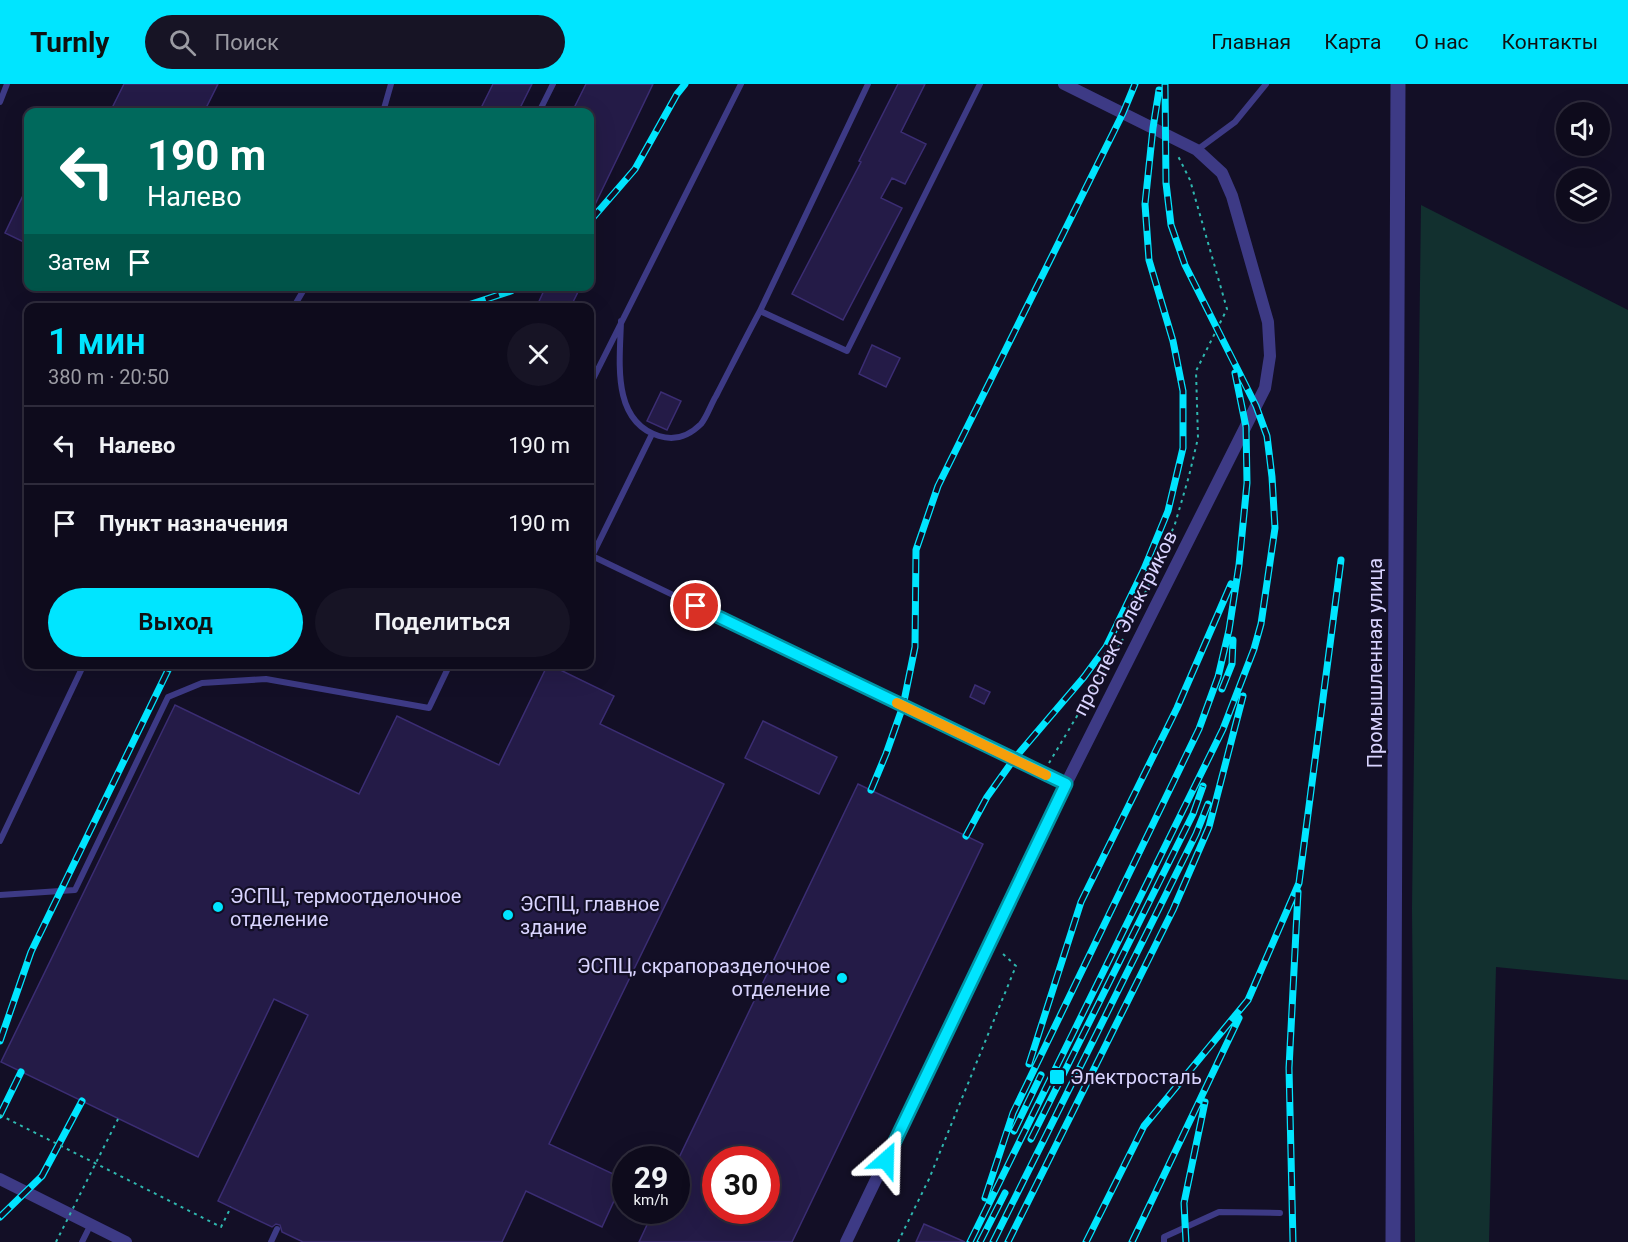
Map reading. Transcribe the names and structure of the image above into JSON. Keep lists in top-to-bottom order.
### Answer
{
  "streets": {
    "street": ["проспект Электриков", "Промышленная улица"]
  },
  "places": {
    "other": ["ЭСПЦ, термоотделочное отделение", "ЭСПЦ, главное здание", "ЭСПЦ, скрапоразделочное отделение"],
    "transit": ["Электросталь"]
  },
  "page": {
    "header": "Turnly",
    "search": "Поиск",
    "nav": [
      "Главная",
      "Карта",
      "О нас",
      "Контакты"
    ],
    "turn": ["190 m", "Налево"],
    "then": "Затем",
    "heading": ["1 мин", "380 m · 20:50"],
    "list": [
      {
        "name": "Налево",
        "value": "190 m"
      },
      {
        "name": "Пункт назначения",
        "value": "190 m"
      }
    ],
    "buttons": ["Выход", "Поделиться"],
    "speed": "29 km/h",
    "limit": "30"
  }
}
